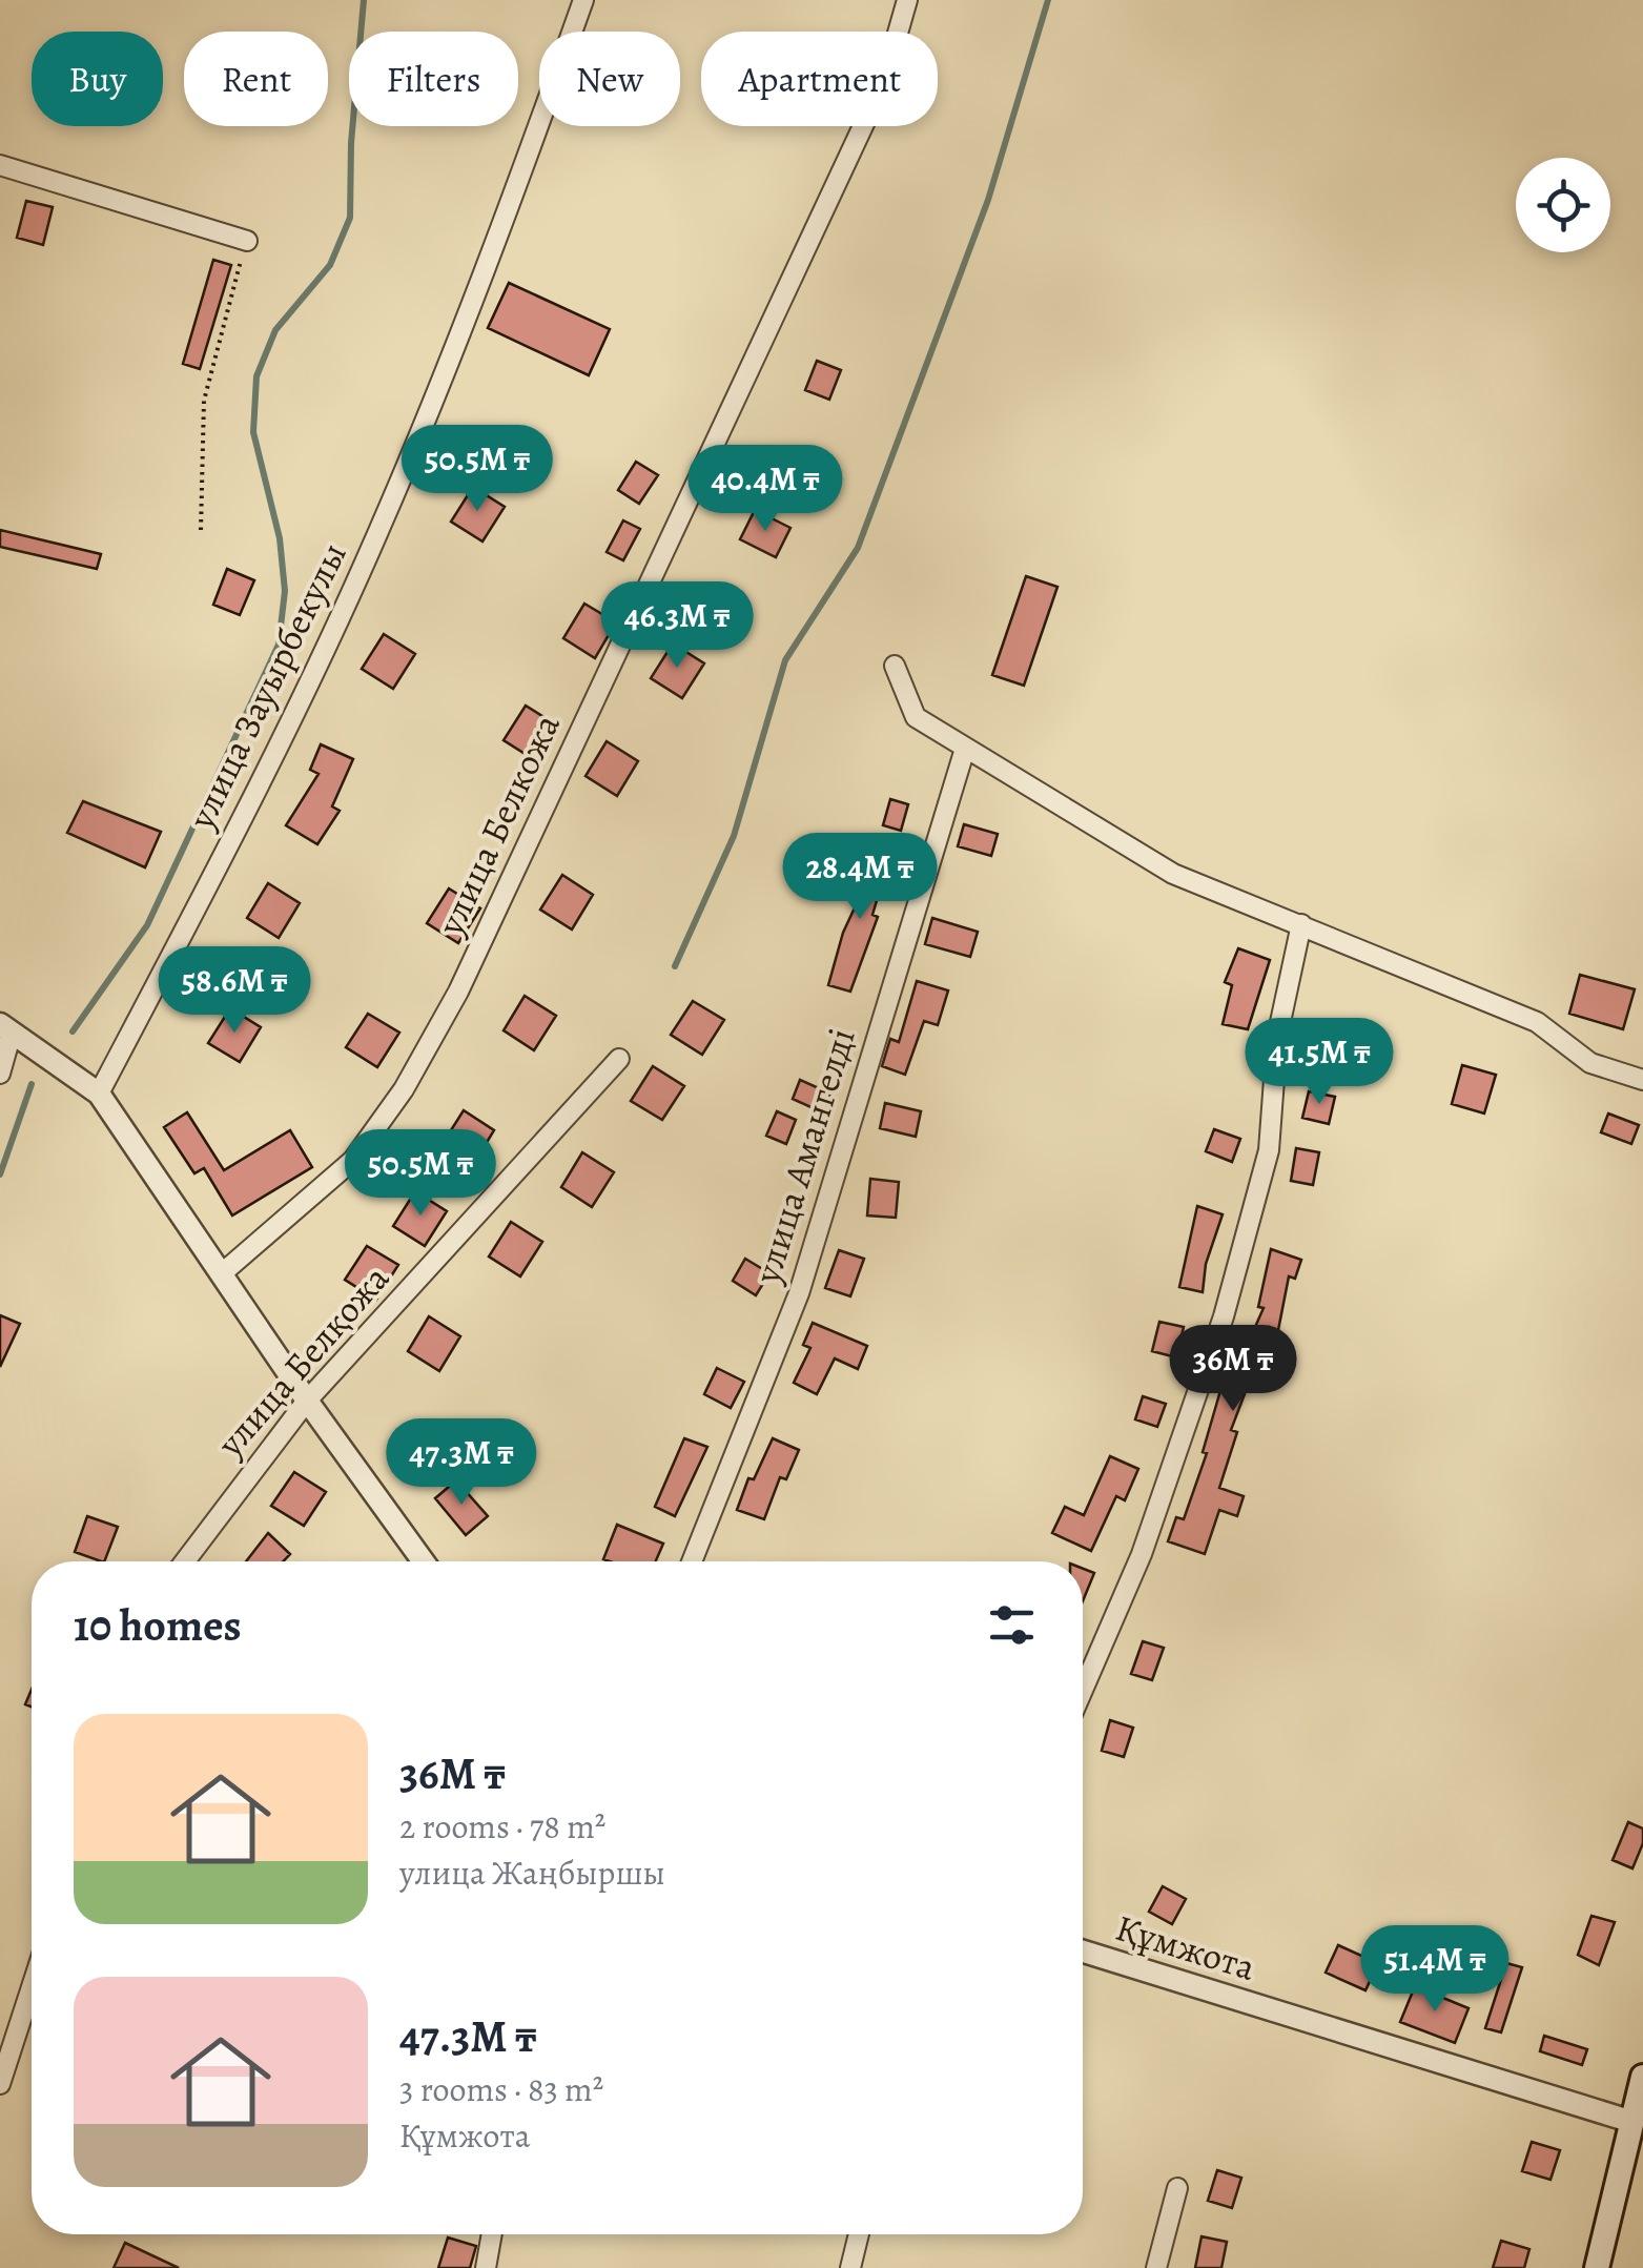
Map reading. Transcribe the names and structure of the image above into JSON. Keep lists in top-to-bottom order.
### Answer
{
  "streets": {
    "street": [
      "улица Зауырбекулы",
      "улица Белкожа",
      "улица Амангелді",
      "улица Белқожа",
      "Құмжота"
    ]
  },
  "page": {
    "chip": [
      "Buy",
      "Rent",
      "Filters",
      "New",
      "Apartment"
    ],
    "price": [
      "50.5M ₸",
      "40.4M ₸",
      "46.3M ₸",
      "28.4M ₸",
      "58.6M ₸",
      "41.5M ₸",
      "50.5M ₸",
      "36M ₸",
      "47.3M ₸",
      "51.4M ₸"
    ],
    "heading": "10 homes",
    "list": [
      {
        "name": "36M ₸",
        "note": "2 rooms · 78 m² · улица Жаңбыршы"
      },
      {
        "name": "47.3M ₸",
        "note": "3 rooms · 83 m² · Құмжота"
      }
    ]
  }
}
